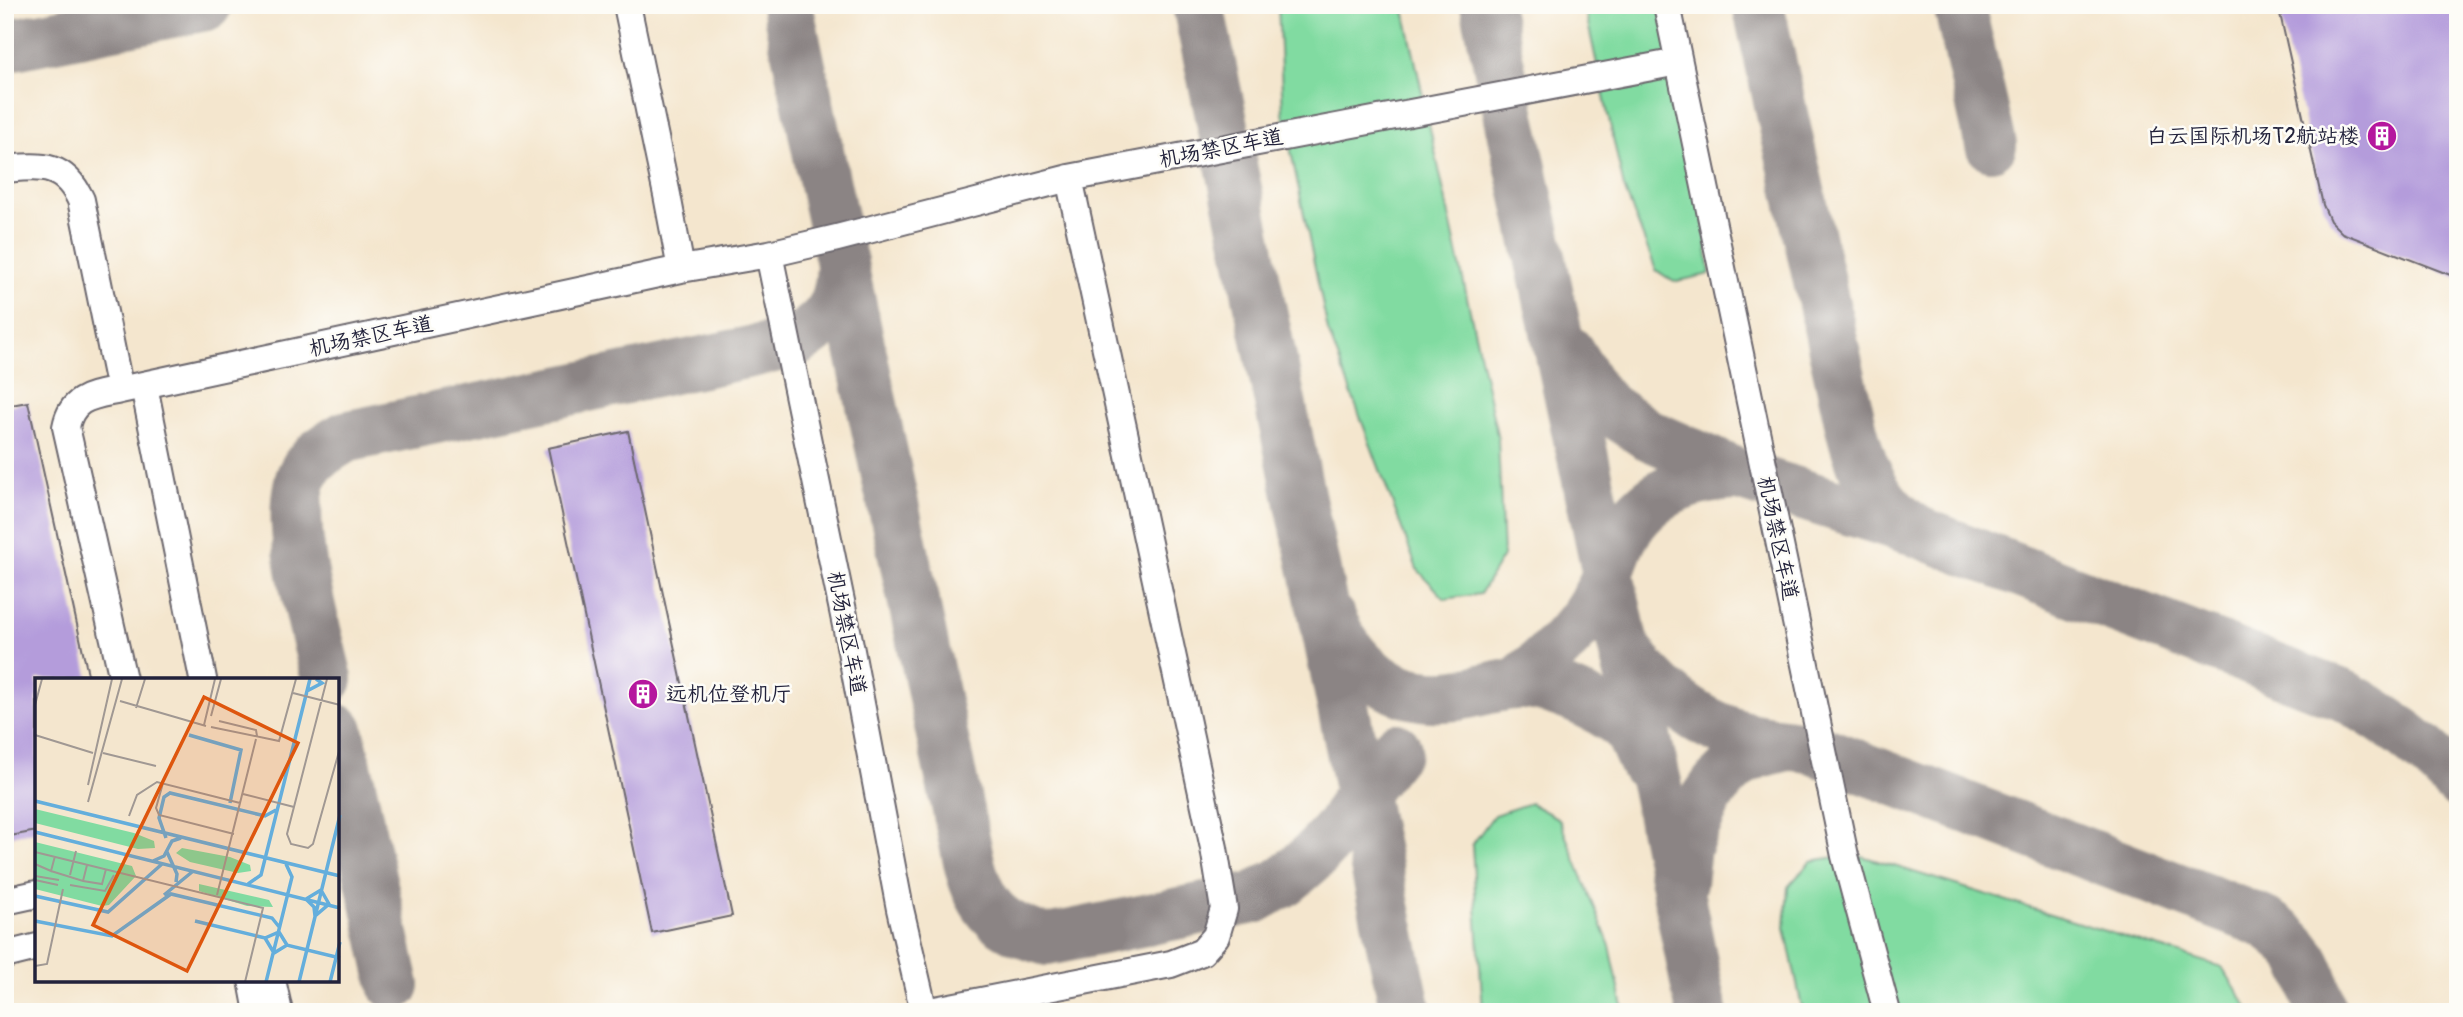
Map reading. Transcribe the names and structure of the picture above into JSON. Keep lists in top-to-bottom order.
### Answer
{
  "streets": {
    "street": ["机场禁区车道"]
  },
  "places": {
    "building": ["白云国际机场T2航站楼", "远机位登机厅"]
  }
}
